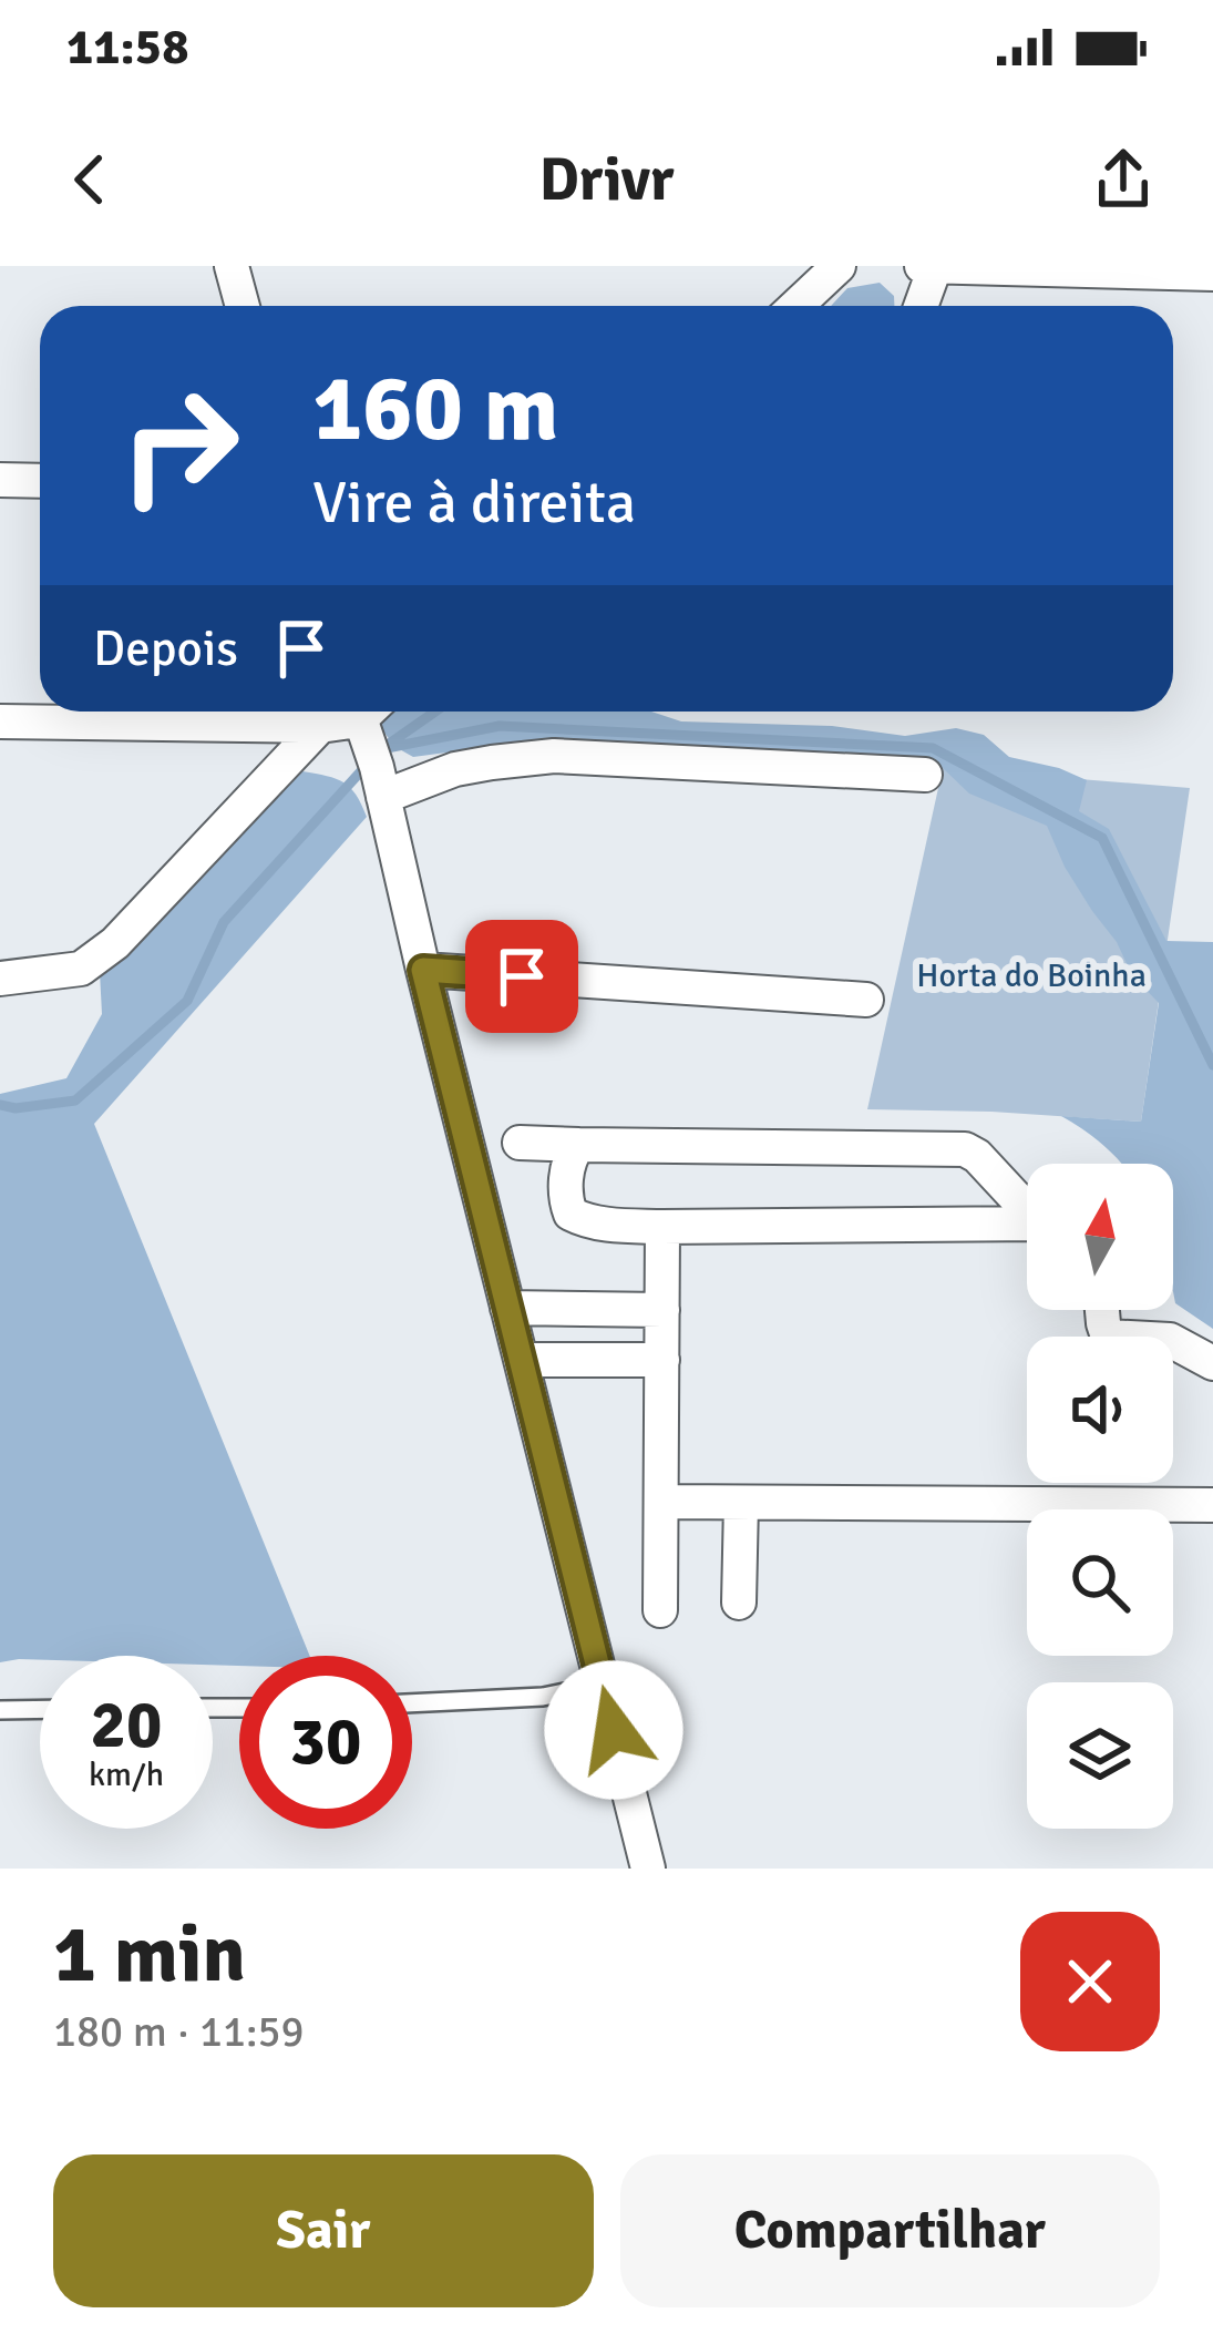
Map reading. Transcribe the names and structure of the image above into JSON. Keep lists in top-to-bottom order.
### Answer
{
  "parks": ["Horta do Boinha"],
  "north": "top",
  "page": {
    "status": "11:58",
    "header": "Drivr",
    "turn": ["160 m", "Vire à direita"],
    "then": "Depois",
    "speed": "20 km/h",
    "limit": "30",
    "heading": ["1 min", "180 m · 11:59"],
    "buttons": ["Sair", "Compartilhar"]
  }
}
